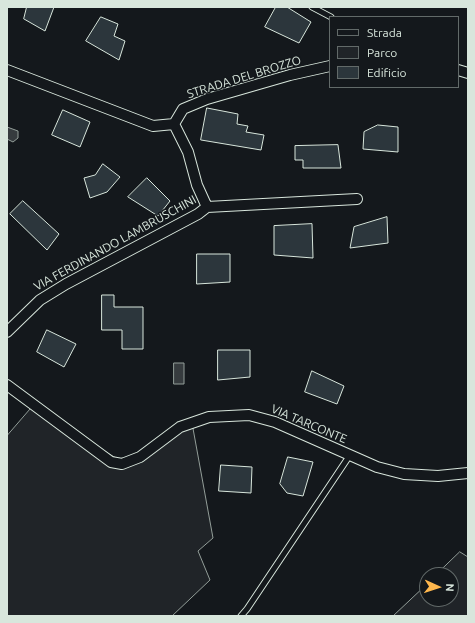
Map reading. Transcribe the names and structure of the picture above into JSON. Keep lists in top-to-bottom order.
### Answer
{
  "streets": {
    "street": ["STRADA DEL BROZZO", "VIA FERDINANDO LAMBRUSCHINI", "VIA TARCONTE"]
  },
  "crossings": [
    ["STRADA DEL BROZZO", "VIA FERDINANDO LAMBRUSCHINI"]
  ],
  "legend": ["Strada", "Parco", "Edificio"],
  "north": "right"
}
